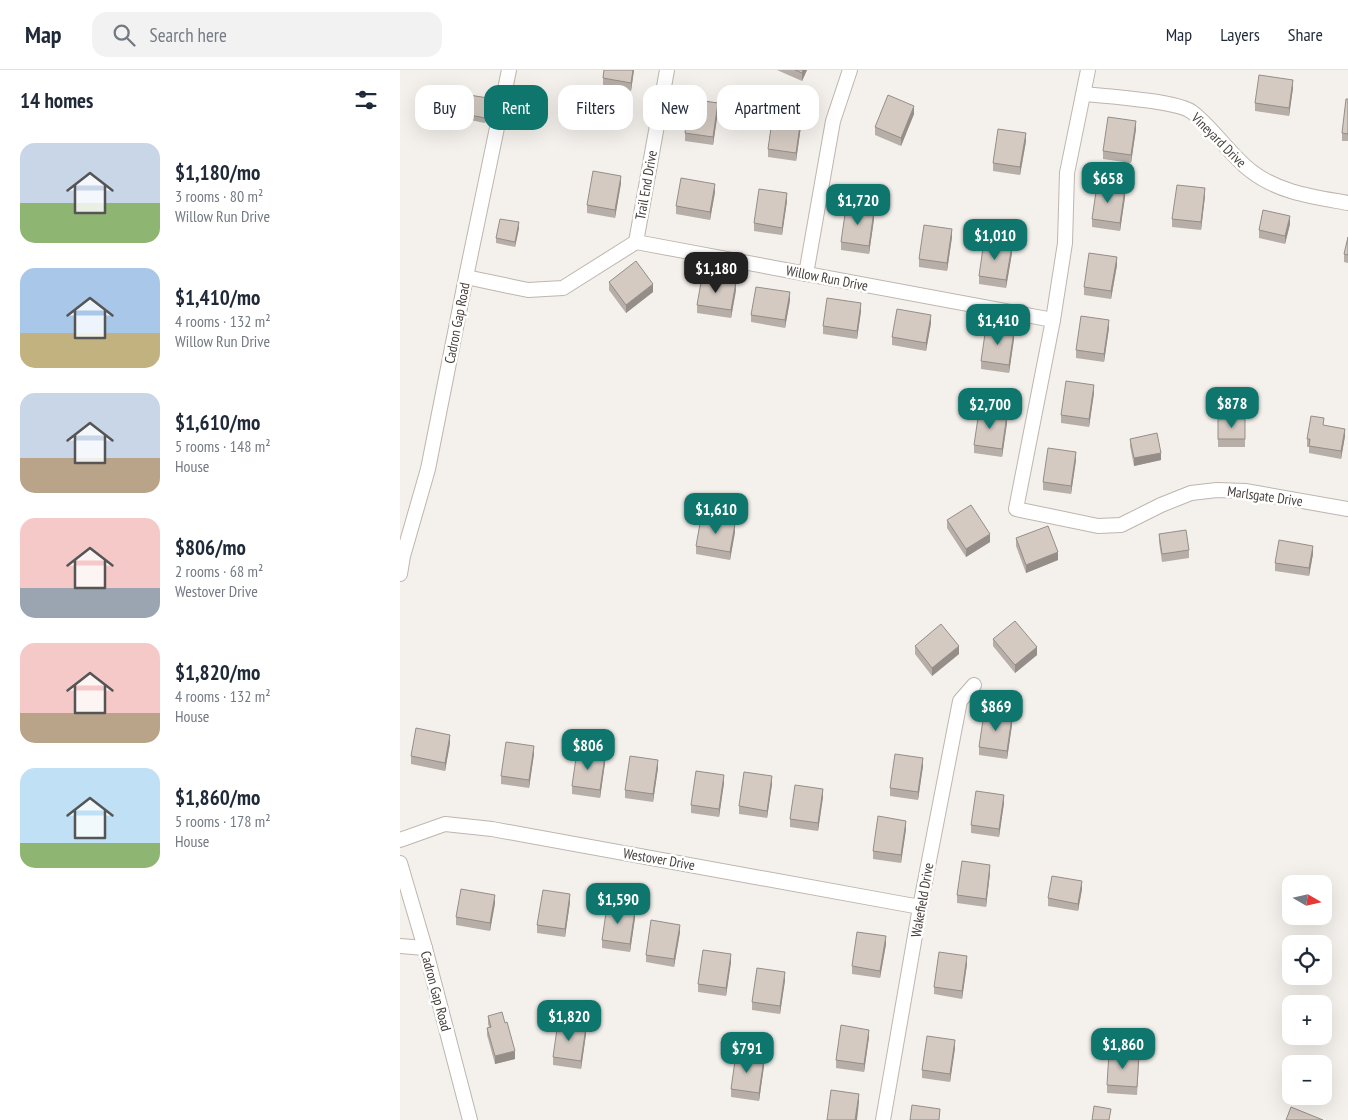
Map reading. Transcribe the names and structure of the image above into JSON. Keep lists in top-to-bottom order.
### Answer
{
  "streets": {
    "street": [
      "Vineyard Drive",
      "Trail End Drive",
      "Willow Run Drive",
      "Cadron Gap Road",
      "Marlsgate Drive",
      "Westover Drive",
      "Wakefield Drive"
    ]
  },
  "crossings": [
    ["Trail End Drive", "Willow Run Drive"],
    ["Willow Run Drive", "Marlsgate Drive"],
    ["Westover Drive", "Wakefield Drive"]
  ],
  "north": "right",
  "page": {
    "header": "Map",
    "search": "Search here",
    "nav": ["Map", "Layers", "Share"],
    "heading": "14 homes",
    "chip": [
      "Buy",
      "Rent",
      "Filters",
      "New",
      "Apartment"
    ],
    "list": [
      {
        "name": "$1,180/mo",
        "note": "3 rooms · 80 m² · Willow Run Drive"
      },
      {
        "name": "$1,410/mo",
        "note": "4 rooms · 132 m² · Willow Run Drive"
      },
      {
        "name": "$1,610/mo",
        "note": "5 rooms · 148 m² · House"
      },
      {
        "name": "$806/mo",
        "note": "2 rooms · 68 m² · Westover Drive"
      },
      {
        "name": "$1,820/mo",
        "note": "4 rooms · 132 m² · House"
      },
      {
        "name": "$1,860/mo",
        "note": "5 rooms · 178 m² · House"
      }
    ],
    "price": [
      "$658",
      "$1,720",
      "$1,010",
      "$1,180",
      "$1,410",
      "$878",
      "$2,700",
      "$1,610",
      "$869",
      "$806",
      "$1,590",
      "$1,820",
      "$1,860",
      "$791"
    ],
    "map_buttons": ["+", "−"]
  }
}
